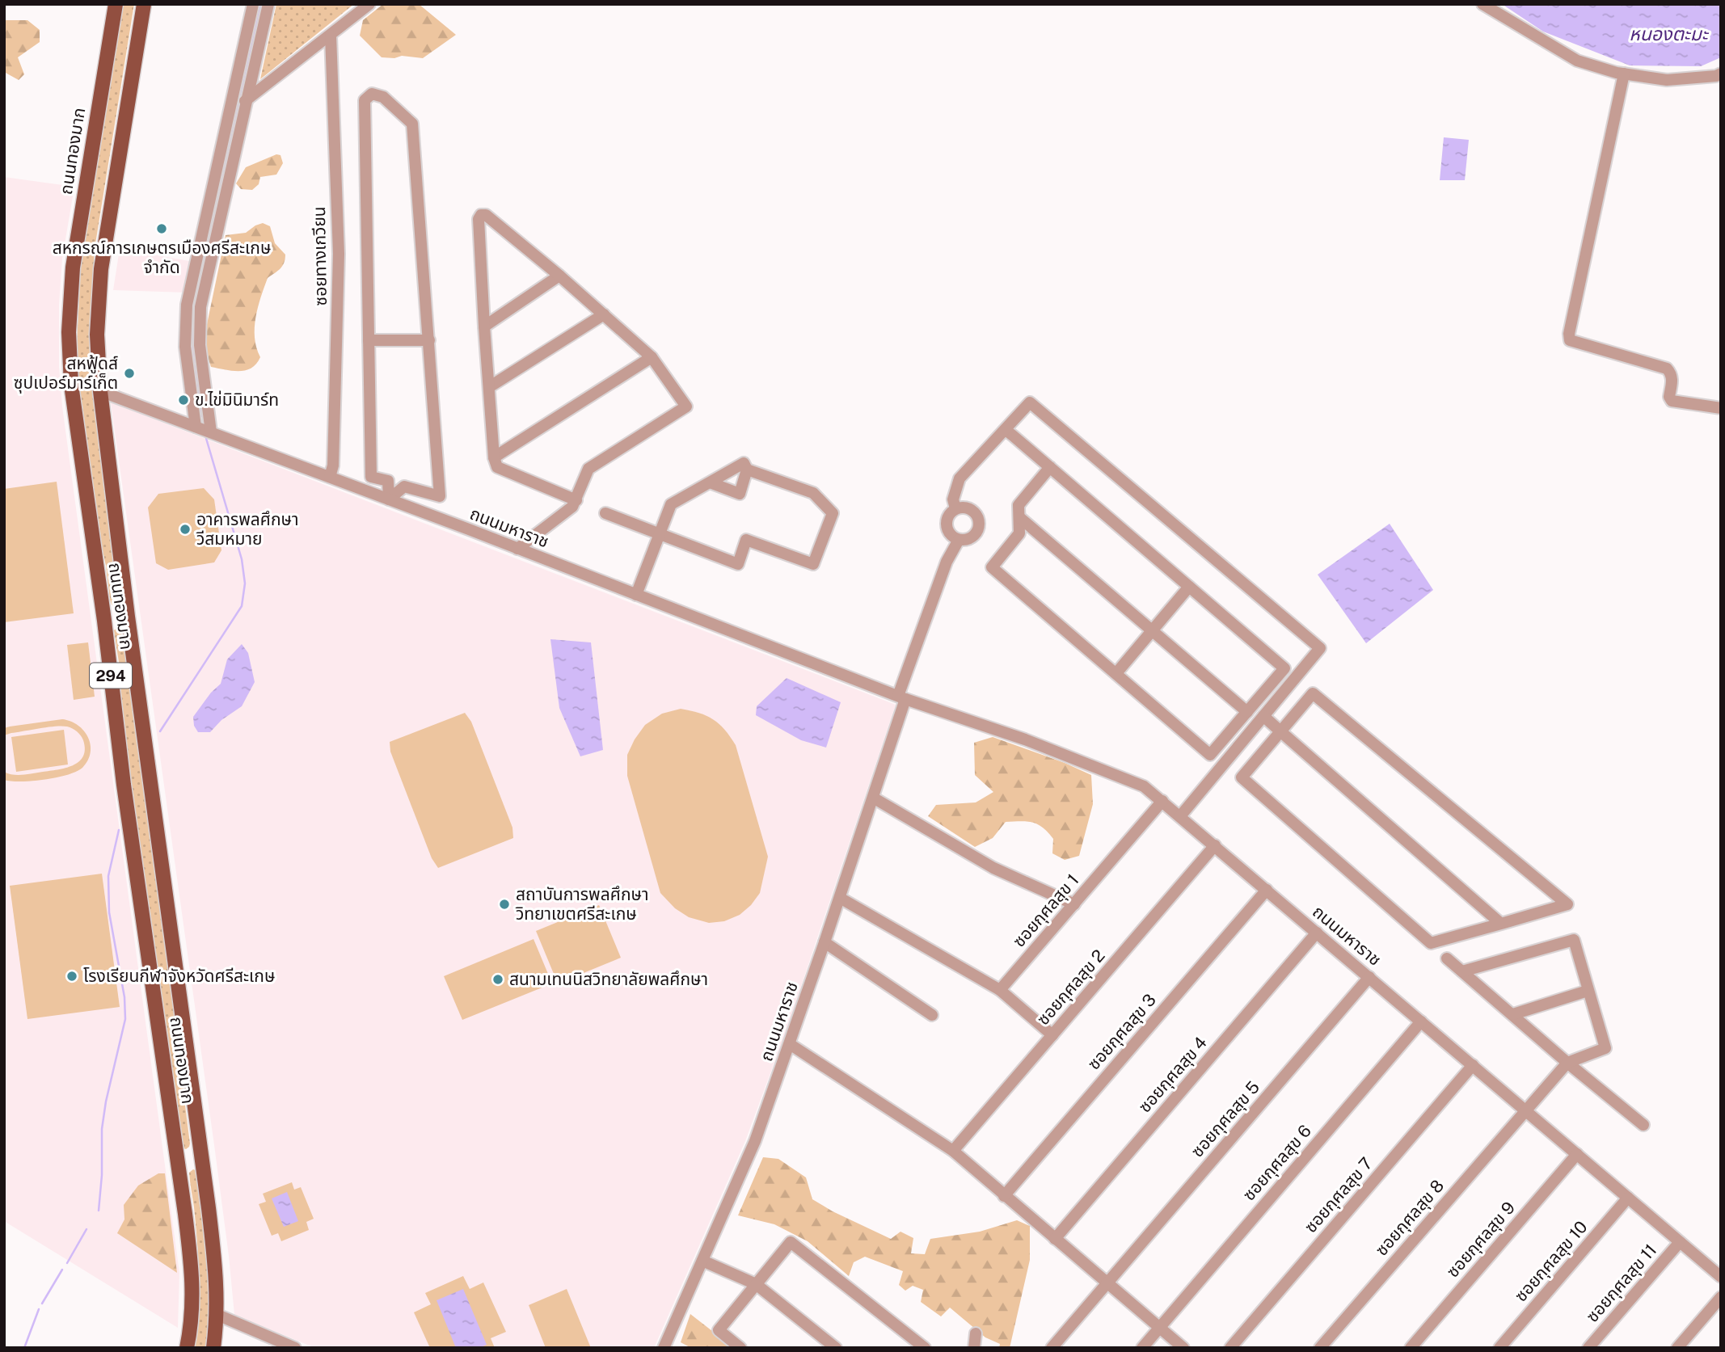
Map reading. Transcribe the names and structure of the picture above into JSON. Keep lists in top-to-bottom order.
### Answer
{
  "streets": {
    "main road": ["ถนนทองมาก", "294"],
    "street": [
      "ซอยทางเกวียน",
      "ถนนมหาราช",
      "ซอยกุศลสุข 1",
      "ซอยกุศลสุข 2",
      "ซอยกุศลสุข 3",
      "ซอยกุศลสุข 4",
      "ซอยกุศลสุข 5",
      "ซอยกุศลสุข 6",
      "ซอยกุศลสุข 7",
      "ซอยกุศลสุข 8",
      "ซอยกุศลสุข 9",
      "ซอยกุศลสุข 10",
      "ซอยกุศลสุข 11"
    ]
  },
  "crossings": [
    ["ถนนทองมาก", "ถนนมหาราช"],
    ["ซอยทางเกวียน", "ถนนมหาราช"],
    ["ถนนมหาราช", "ซอยกุศลสุข 1"],
    ["ถนนมหาราช", "ซอยกุศลสุข 2"],
    ["ถนนมหาราช", "ซอยกุศลสุข 3"],
    ["ถนนมหาราช", "ซอยกุศลสุข 4"],
    ["ถนนมหาราช", "ซอยกุศลสุข 5"],
    ["ถนนมหาราช", "ซอยกุศลสุข 6"],
    ["ถนนมหาราช", "ซอยกุศลสุข 7"],
    ["ถนนมหาราช", "ซอยกุศลสุข 8"],
    ["ถนนมหาราช", "ซอยกุศลสุข 9"],
    ["ถนนมหาราช", "ซอยกุศลสุข 10"],
    ["ถนนมหาราช", "ซอยกุศลสุข 11"]
  ],
  "water": ["หนองตะมะ"],
  "places": [
    "สหกรณ์การเกษตรเมืองศรีสะเกษ จำกัด",
    "สหฟู้ดส์ ซุปเปอร์มาร์เก็ต",
    "ข.ไข่มินิมาร์ท",
    "อาคารพลศึกษา วีสมหมาย",
    "สถาบันการพลศึกษา วิทยาเขตศรีสะเกษ",
    "โรงเรียนกีฬาจังหวัดศรีสะเกษ",
    "สนามเทนนิสวิทยาลัยพลศึกษา"
  ]
}
